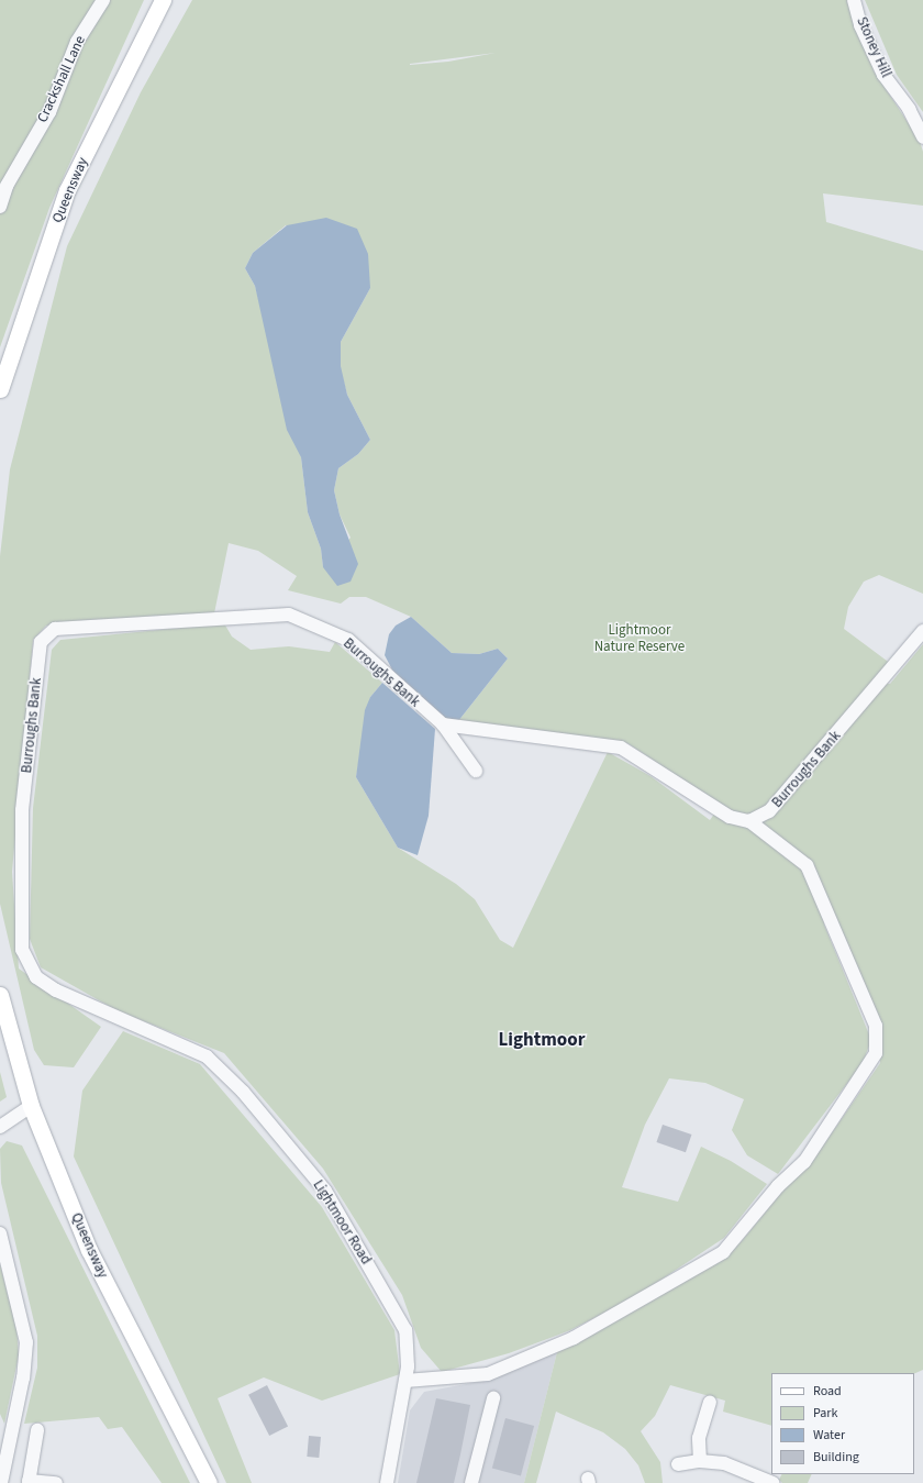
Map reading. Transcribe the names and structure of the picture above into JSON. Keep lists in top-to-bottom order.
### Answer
{
  "streets": {
    "main road": ["Queensway"],
    "street": [
      "Stoney Hill",
      "Crackshall Lane",
      "Burroughs Bank",
      "Lightmoor Road"
    ]
  },
  "crossings": [
    ["Burroughs Bank", "Lightmoor Road"]
  ],
  "districts": ["Lightmoor"],
  "parks": ["Lightmoor Nature Reserve"],
  "legend": [
    "Road",
    "Park",
    "Water",
    "Building"
  ]
}
